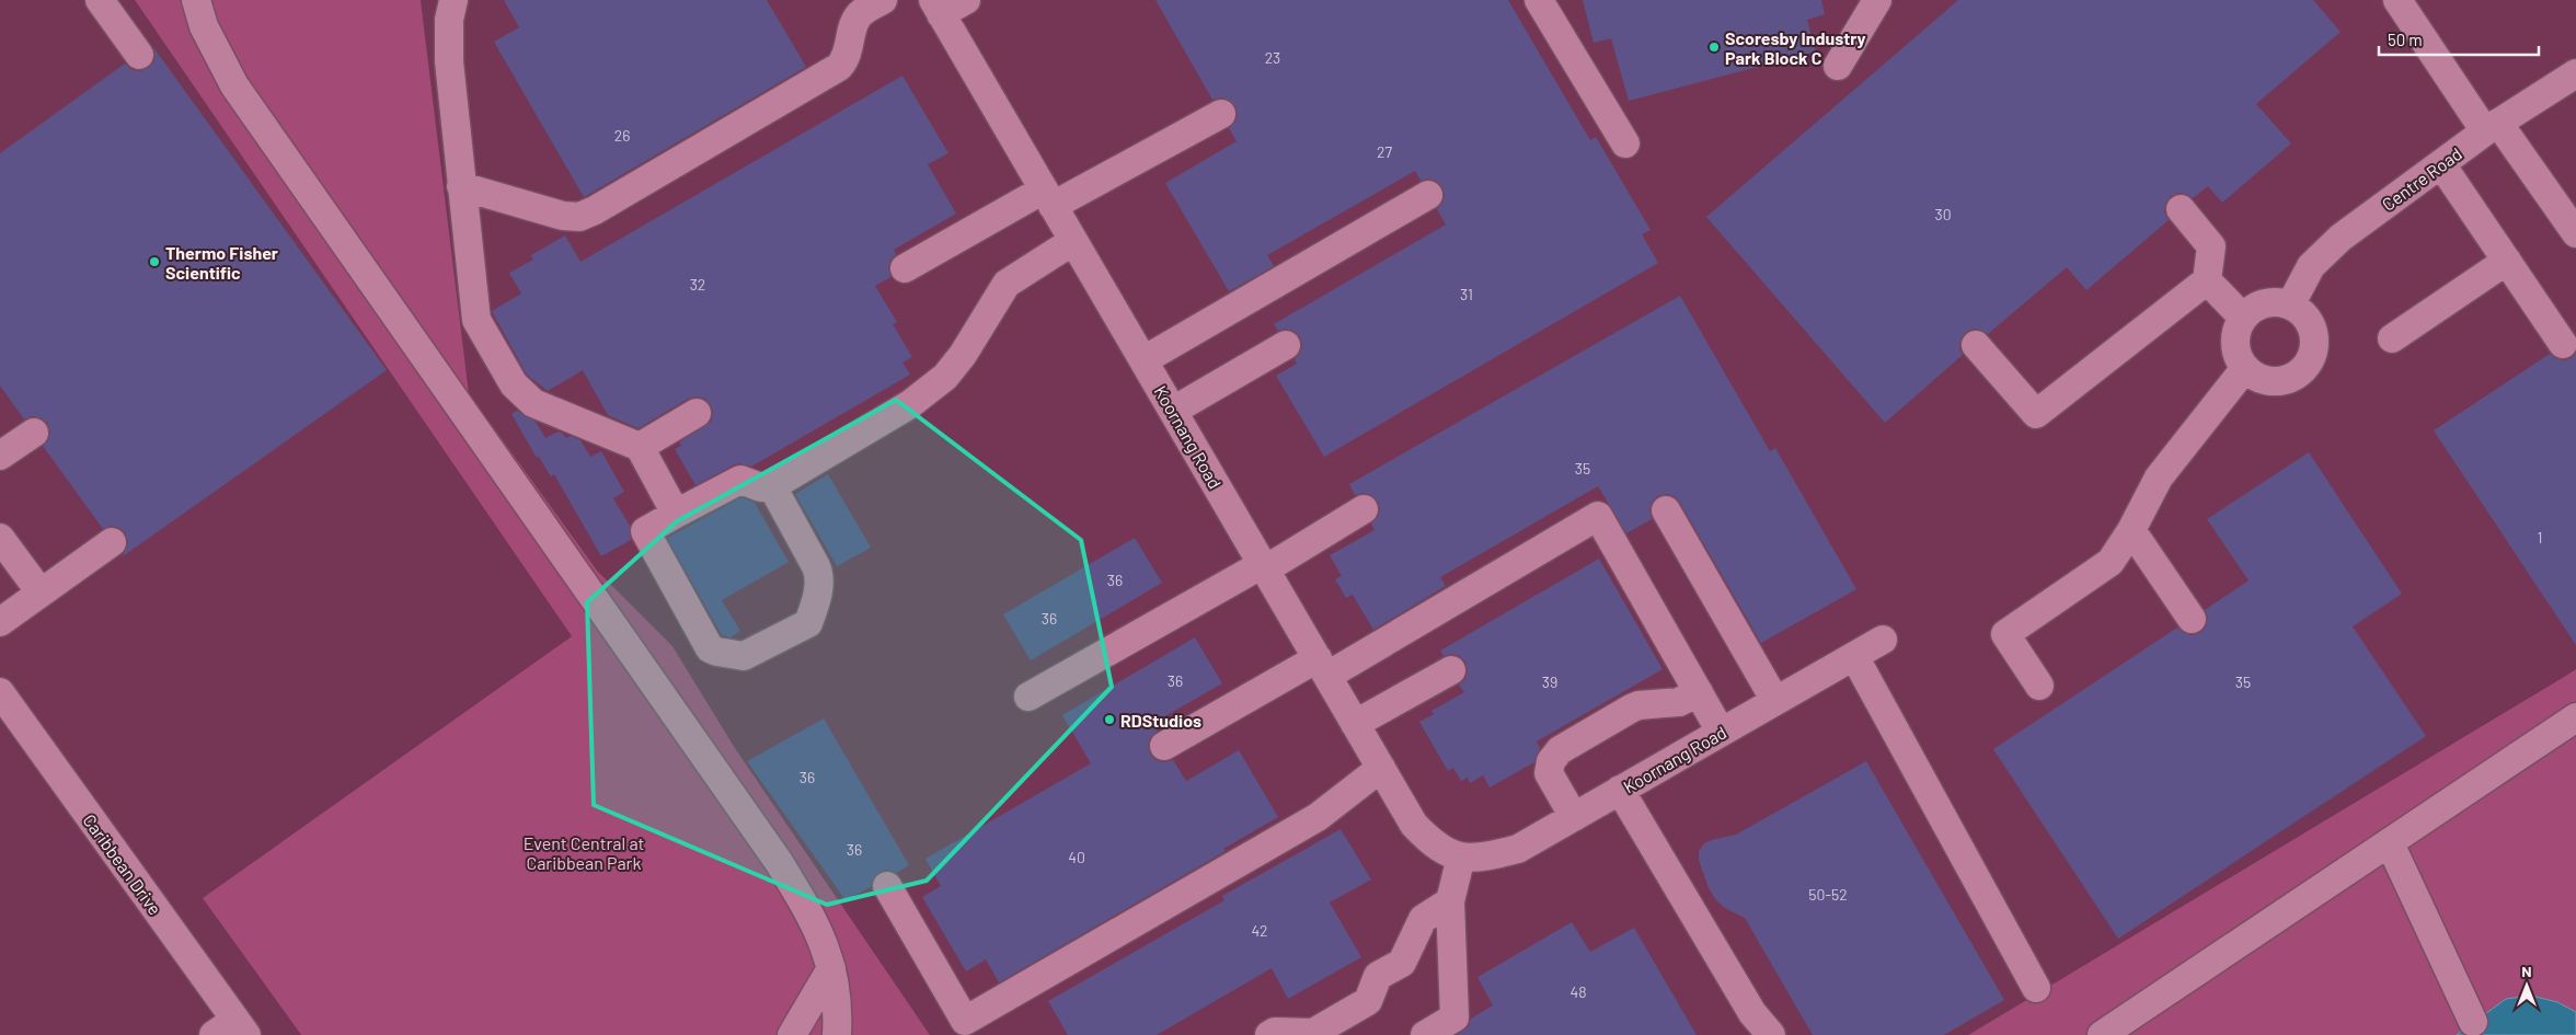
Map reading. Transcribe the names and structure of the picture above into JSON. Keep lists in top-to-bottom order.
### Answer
{
  "streets": {
    "street": ["Centre Road", "Koornang Road", "Caribbean Drive"]
  },
  "parks": ["Event Central at Caribbean Park"],
  "places": ["Scoresby Industry Park Block C", "Thermo Fisher Scientific", "RDStudios"],
  "house_numbers": [
    "23",
    "26",
    "27",
    "30",
    "32",
    "31",
    "35",
    "1",
    "36",
    "36",
    "36",
    "39",
    "35",
    "36",
    "36",
    "40",
    "50-52",
    "42",
    "48"
  ],
  "scale_bar": "50 m",
  "north": "top"
}
